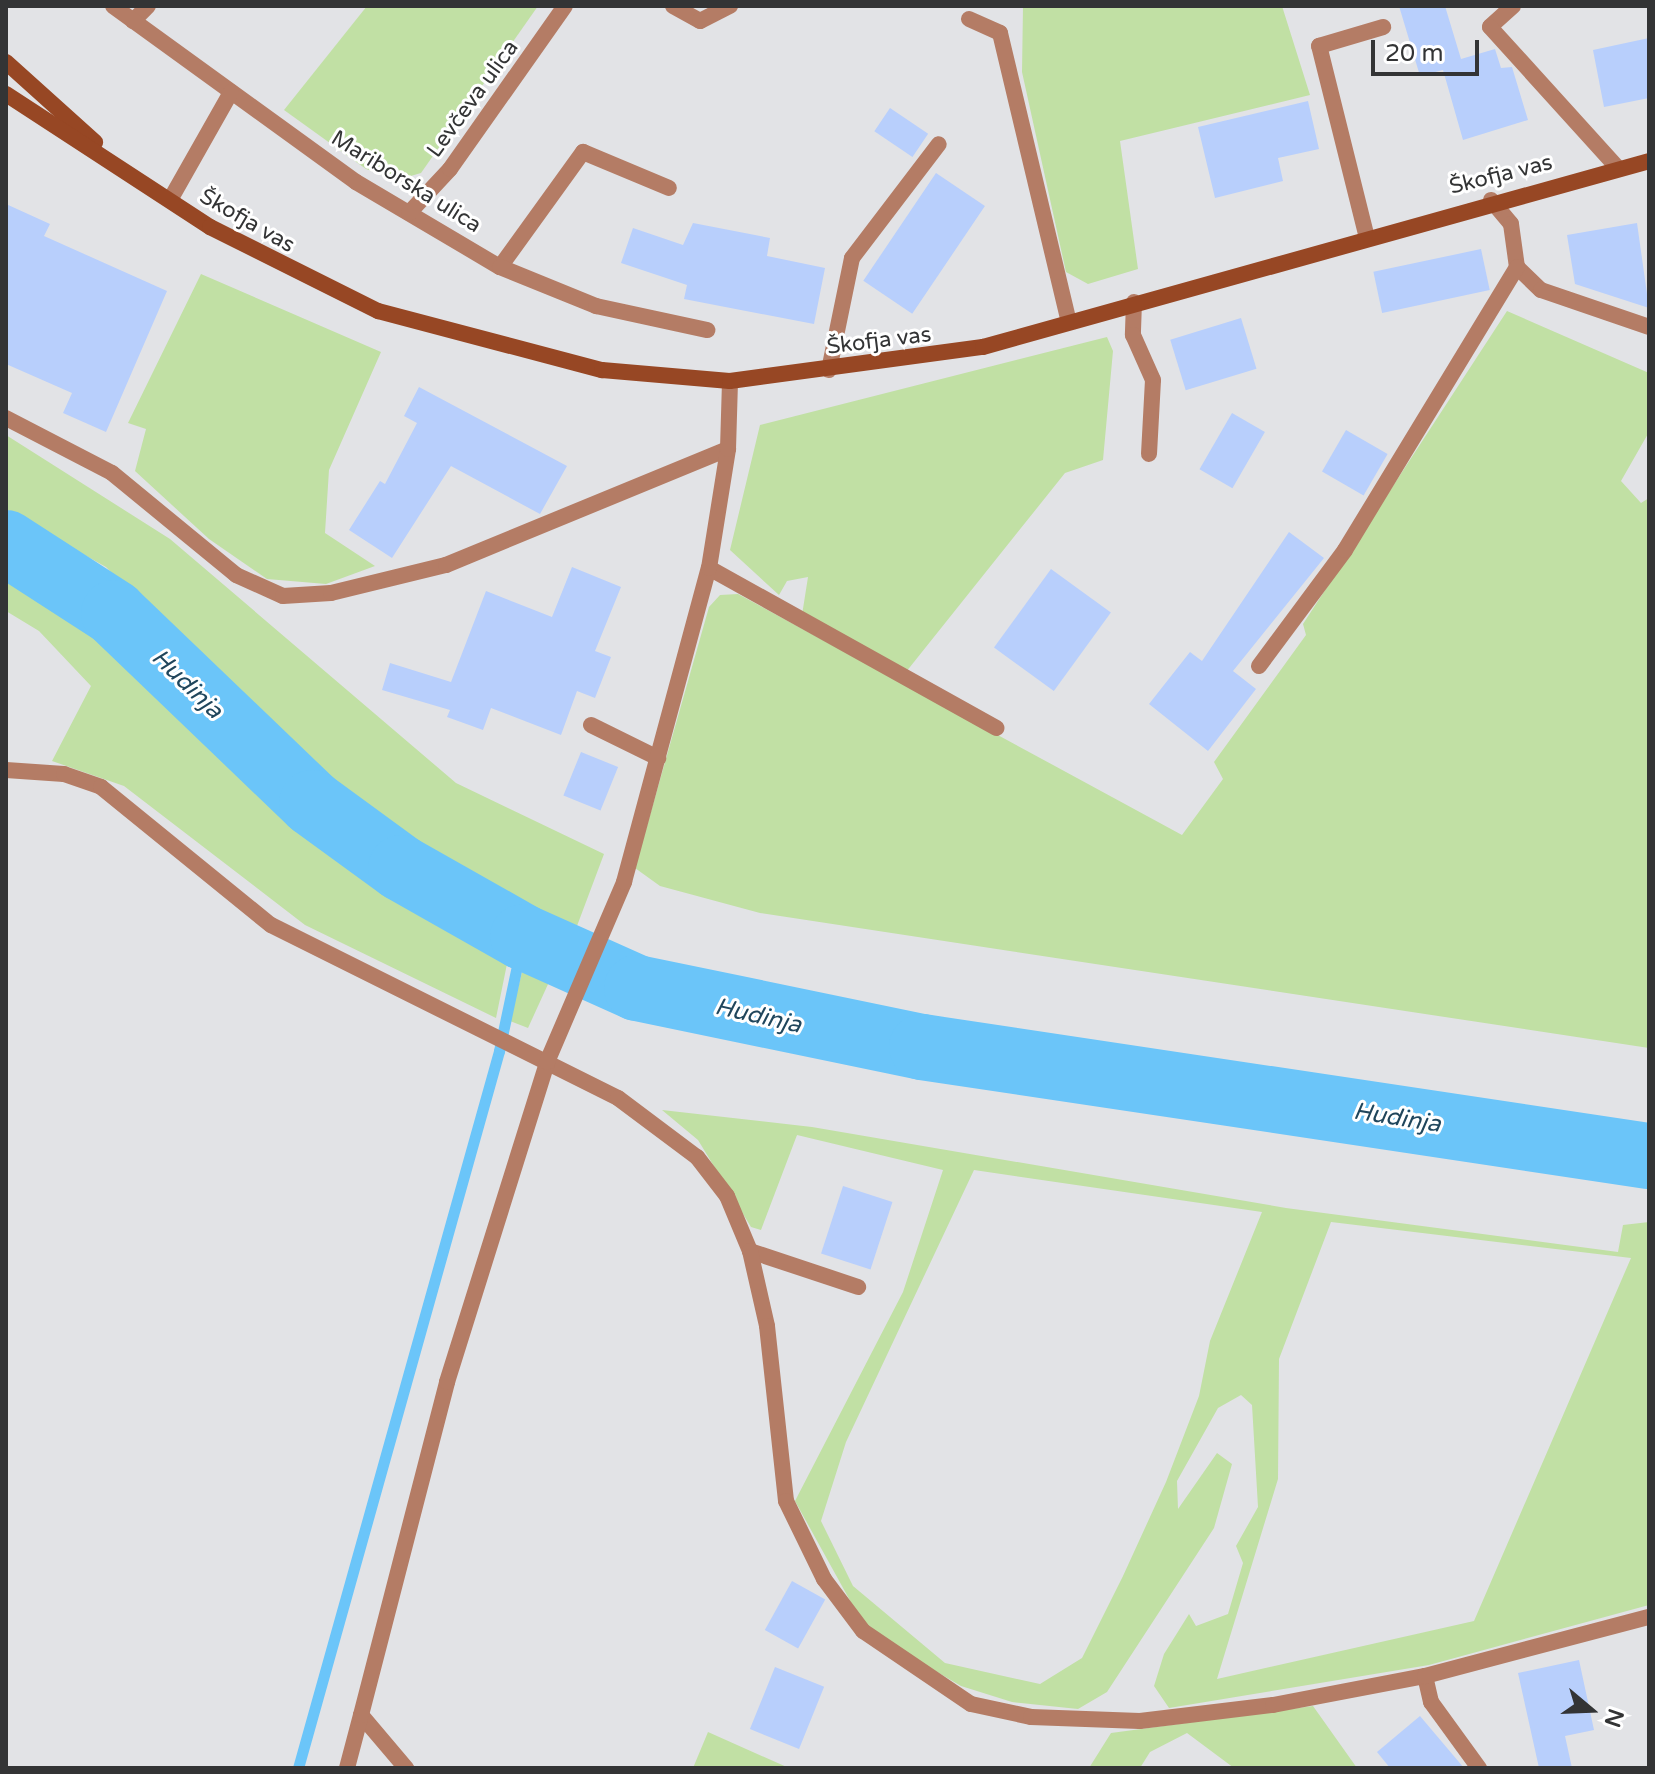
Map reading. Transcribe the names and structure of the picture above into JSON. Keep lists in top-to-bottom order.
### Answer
{
  "streets": {
    "main road": ["Škofja vas"],
    "street": ["Levčeva ulica", "Mariborska ulica"]
  },
  "crossings": [
    ["Levčeva ulica", "Mariborska ulica"]
  ],
  "water": ["Hudinja"],
  "scale_bar": "20 m",
  "north": "right"
}
